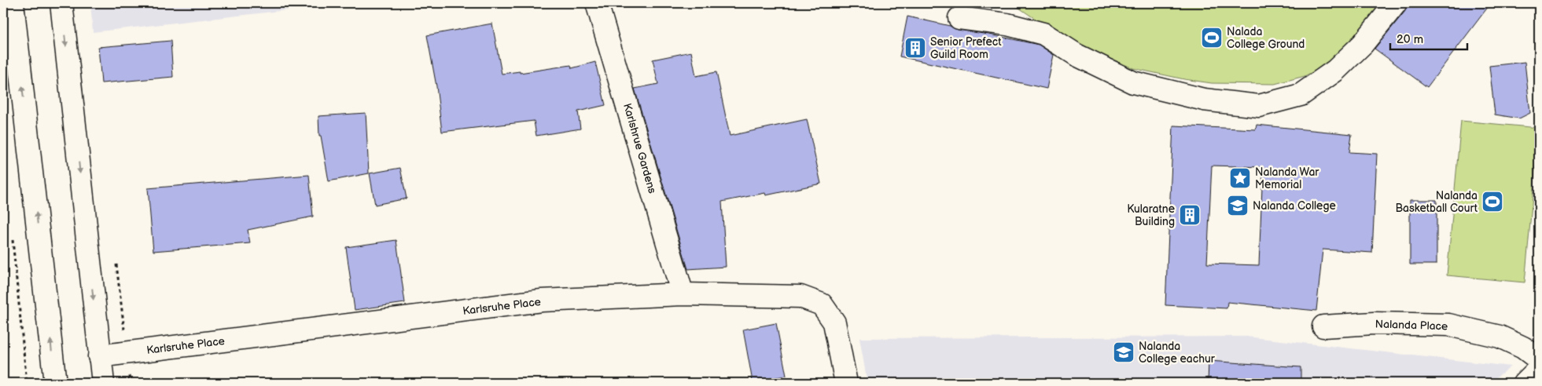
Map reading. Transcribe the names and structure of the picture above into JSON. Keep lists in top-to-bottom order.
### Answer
{
  "streets": {
    "main road": ["Karlshrue Gardens", "Karlsruhe Place", "Nalanda Place"]
  },
  "crossings": [
    ["Karlshrue Gardens", "Karlsruhe Place"]
  ],
  "places": {
    "sports": ["Nalada College Ground", "Nalanda Basketball Court"],
    "building": ["Senior Prefect Guild Room", "Kularatne Building"],
    "place": ["Nalanda War Memorial"],
    "school or university": ["Nalanda College", "Nalanda College eachur"]
  },
  "scale_bar": "20 m"
}
